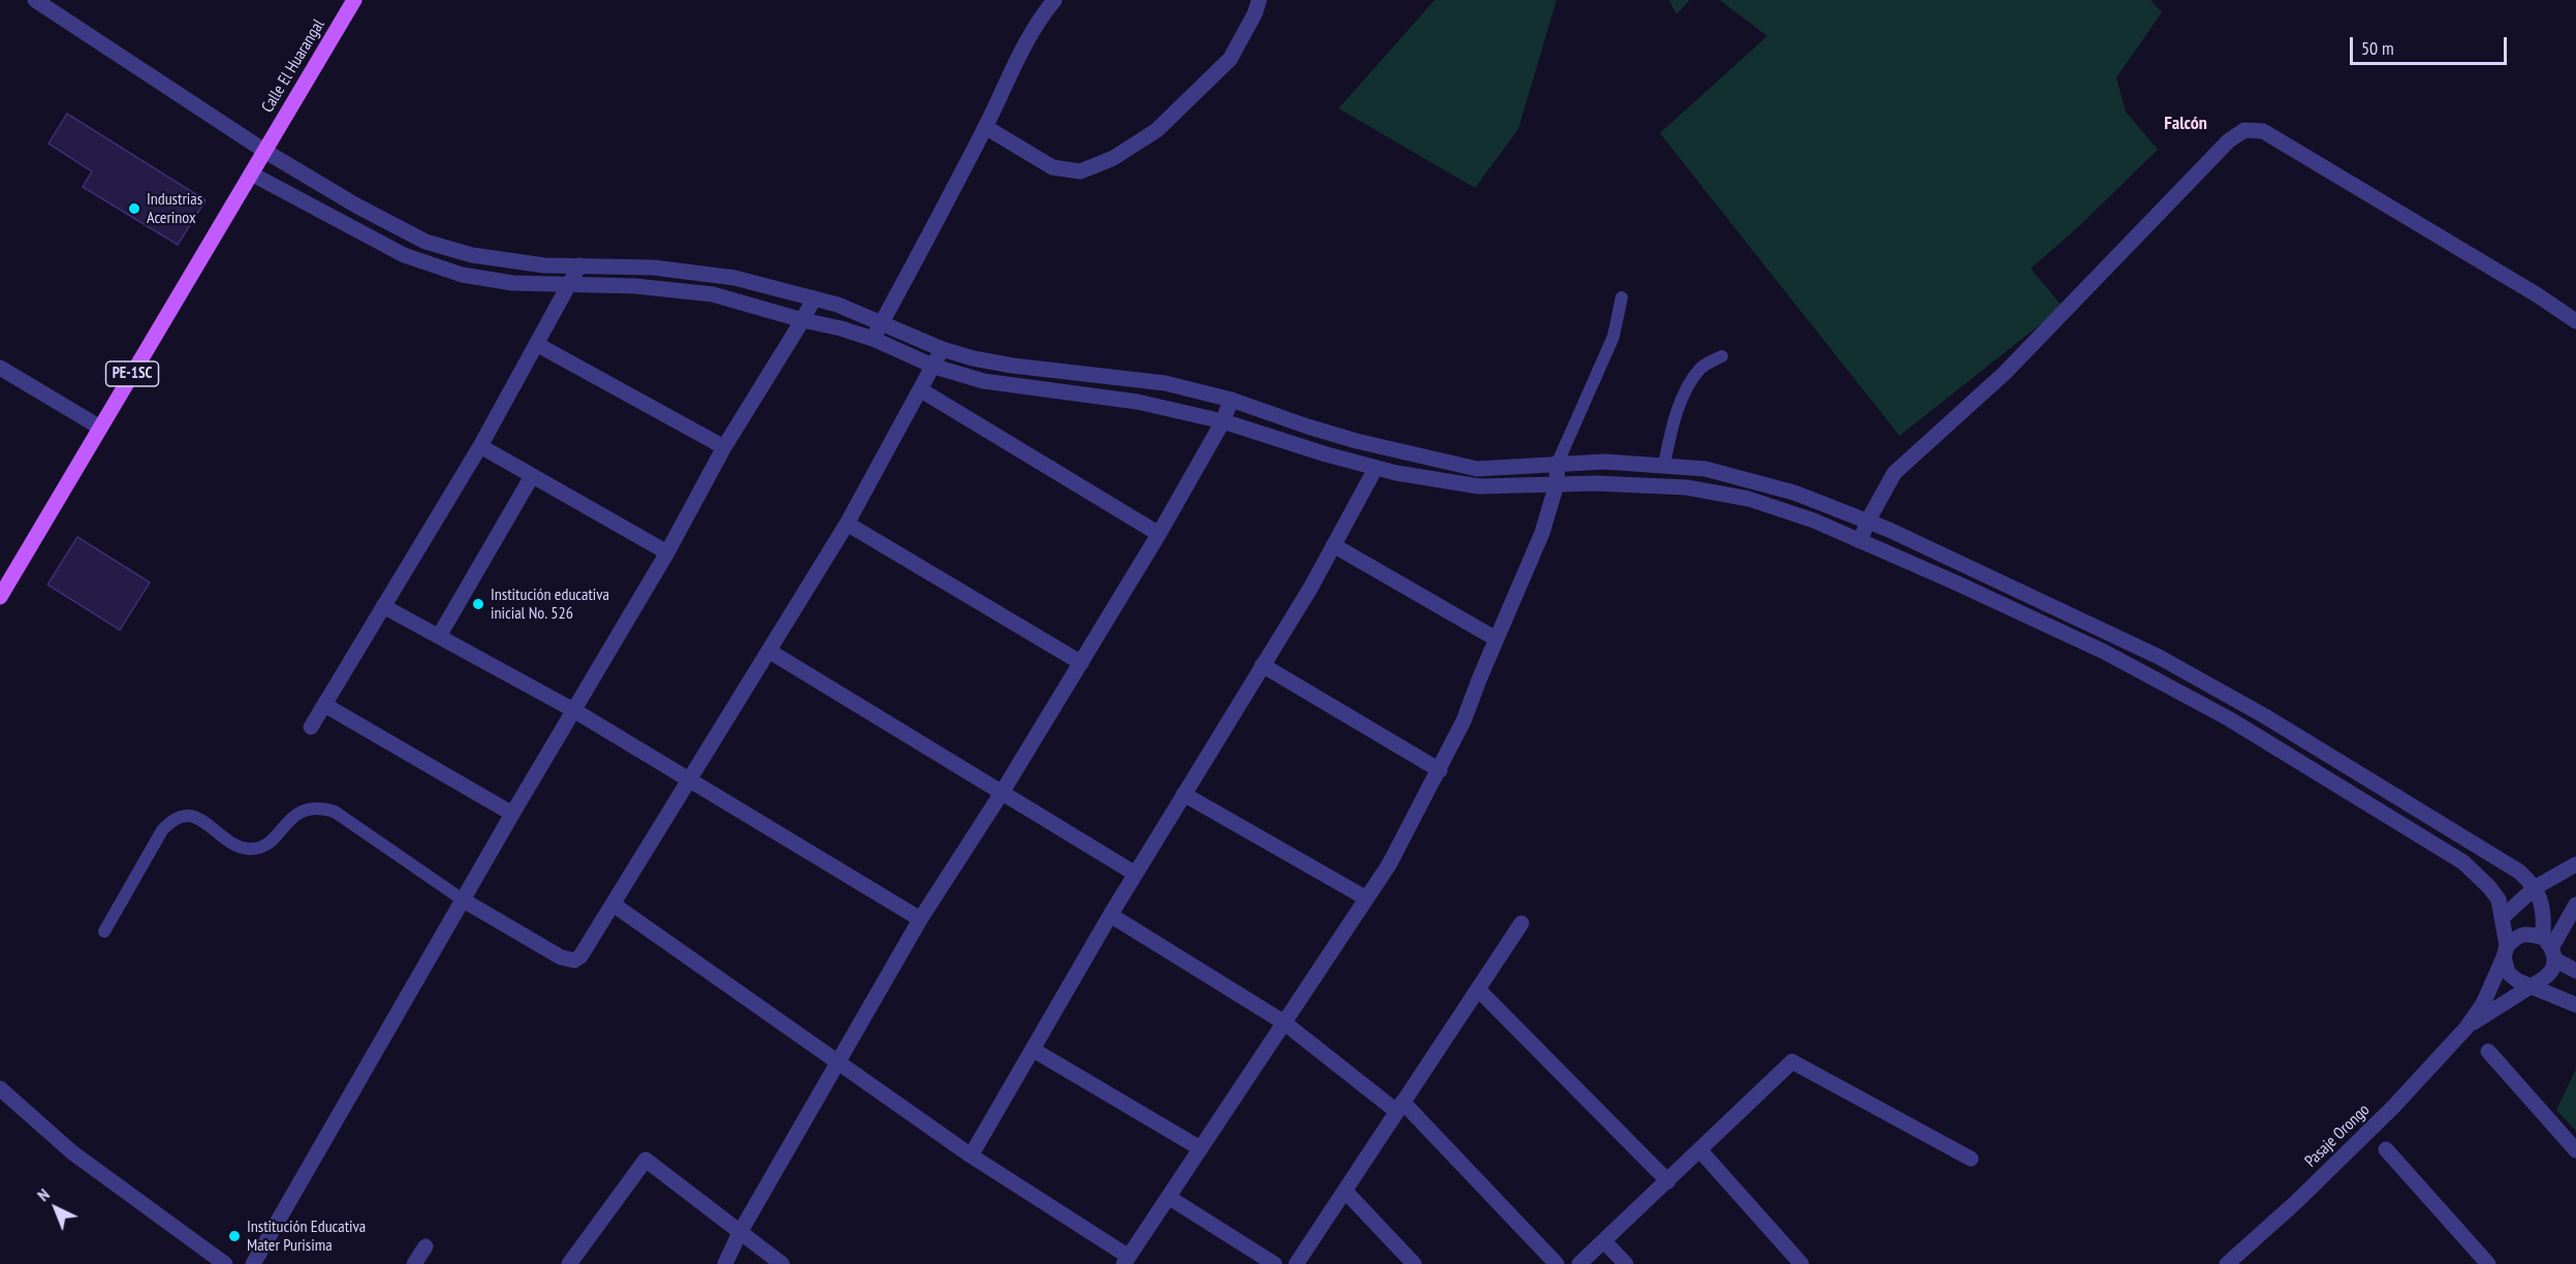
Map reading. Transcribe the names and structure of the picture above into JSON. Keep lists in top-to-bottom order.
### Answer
{
  "streets": {
    "main road": ["Calle El Huarangal", "PE-1SC"],
    "street": ["Pasaje Orongo"]
  },
  "crossings": [
    ["Calle El Huarangal", "PE-1SC"]
  ],
  "districts": ["Falcón"],
  "places": ["Industrias Acerinox", "Institución educativa inicial No. 526", "Institución Educativa Mater Purisima"],
  "scale_bar": "50 m",
  "north": "top left"
}
